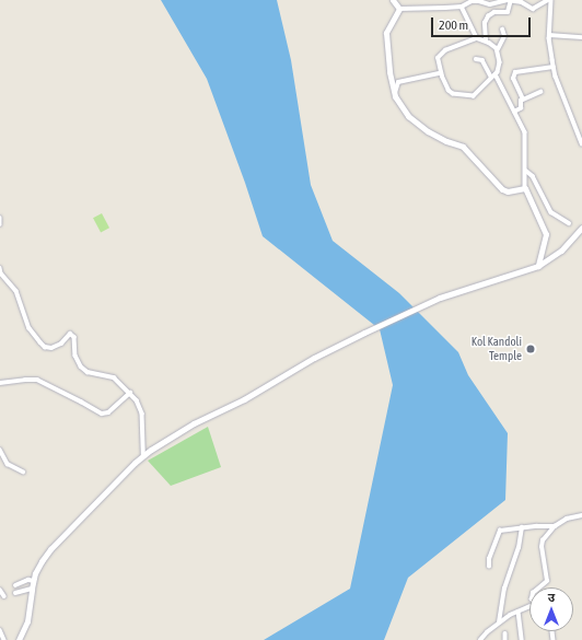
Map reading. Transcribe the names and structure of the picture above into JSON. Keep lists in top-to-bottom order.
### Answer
{
  "places": ["Kol Kandoli Temple"],
  "scale_bar": "200 m",
  "north": "top"
}
